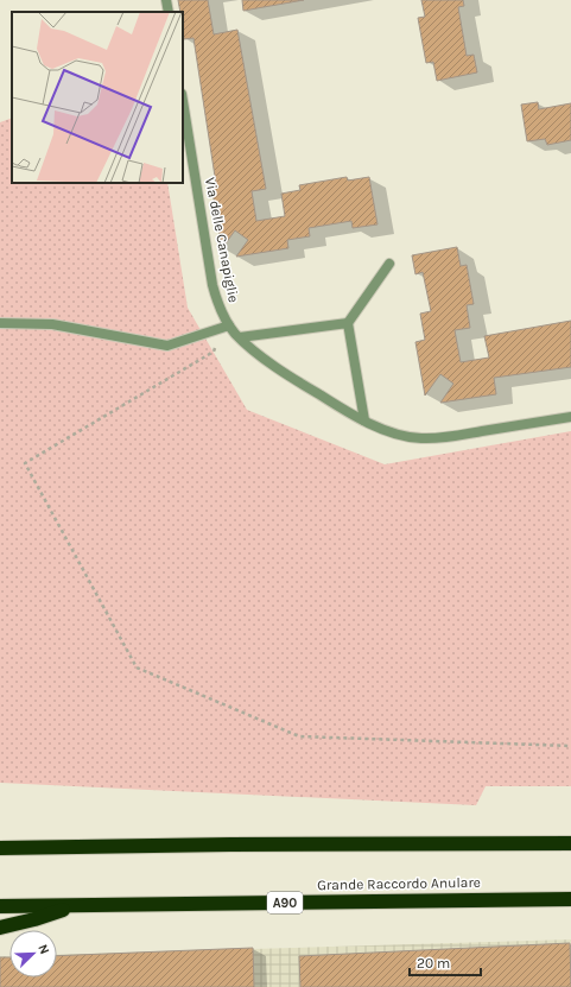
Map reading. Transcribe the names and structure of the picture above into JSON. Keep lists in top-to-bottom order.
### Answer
{
  "streets": {
    "highway": ["Grande Raccordo Anulare", "A90"],
    "street": ["Via delle Canapiglie"]
  },
  "scale_bar": "20 m",
  "north": "top right"
}
